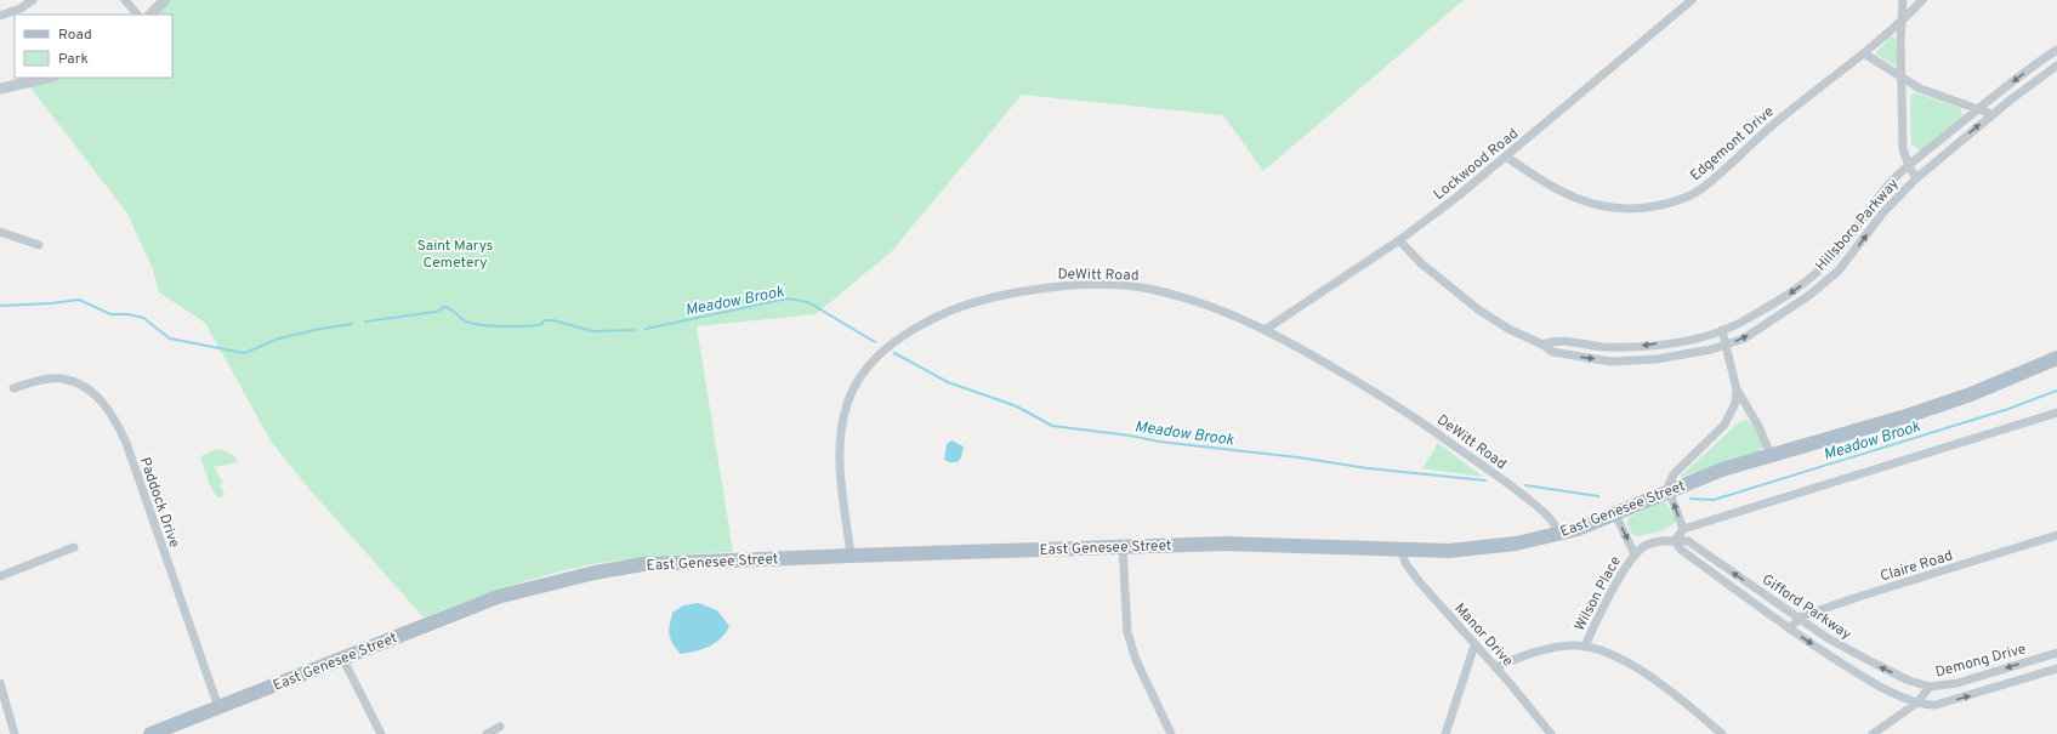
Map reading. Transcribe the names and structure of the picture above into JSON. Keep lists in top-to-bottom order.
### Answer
{
  "streets": {
    "main road": ["East Genesee Street"],
    "street": [
      "Edgemont Drive",
      "Lockwood Road",
      "Hillsboro Parkway",
      "DeWitt Road",
      "Paddock Drive",
      "Claire Road",
      "Wilson Place",
      "Gifford Parkway",
      "Manor Drive",
      "Demong Drive"
    ]
  },
  "crossings": [
    ["Edgemont Drive", "Lockwood Road"],
    ["Lockwood Road", "Hillsboro Parkway"],
    ["Lockwood Road", "DeWitt Road"],
    ["DeWitt Road", "East Genesee Street"],
    ["Paddock Drive", "East Genesee Street"],
    ["East Genesee Street", "Manor Drive"],
    ["Claire Road", "Gifford Parkway"],
    ["Wilson Place", "Gifford Parkway"],
    ["Gifford Parkway", "Demong Drive"]
  ],
  "water": ["Meadow Brook"],
  "parks": ["Saint Marys Cemetery"],
  "legend": ["Road", "Park"]
}
